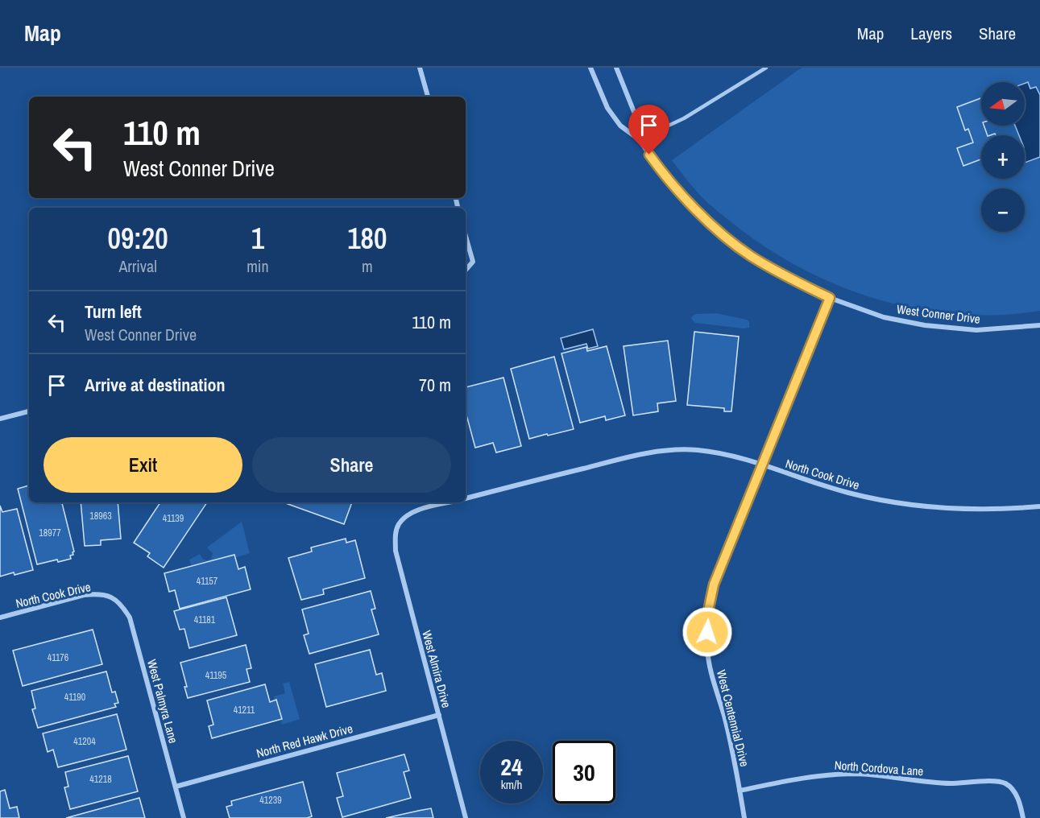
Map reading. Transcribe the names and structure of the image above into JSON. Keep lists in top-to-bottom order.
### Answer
{
  "streets": {
    "street": [
      "West Conner Drive",
      "North Cook Drive",
      "West Almira Drive",
      "West Palmyra Lane",
      "West Centennial Drive",
      "North Red Hawk Drive",
      "North Cordova Lane"
    ]
  },
  "crossings": [
    ["West Conner Drive", "West Centennial Drive"],
    ["North Cook Drive", "West Palmyra Lane"],
    ["North Cook Drive", "West Centennial Drive"],
    ["West Almira Drive", "North Red Hawk Drive"],
    ["West Palmyra Lane", "North Red Hawk Drive"],
    ["West Centennial Drive", "North Cordova Lane"]
  ],
  "house_numbers": [
    "18963",
    "41139",
    "18977",
    "41157",
    "41181",
    "41176",
    "41195",
    "41190",
    "41211",
    "41204",
    "41218",
    "41239"
  ],
  "north": "left",
  "page": {
    "header": "Map",
    "nav": ["Map", "Layers", "Share"],
    "map_buttons": ["+", "−"],
    "turn": ["110 m", "West Conner Drive"],
    "eta": [
      "09:20",
      "Arrival",
      "1",
      "min",
      "180",
      "m"
    ],
    "list": [
      {
        "name": "Turn left",
        "note": "West Conner Drive",
        "value": "110 m"
      },
      {
        "name": "Arrive at destination",
        "value": "70 m"
      }
    ],
    "buttons": ["Exit", "Share"],
    "speed": "24 km/h",
    "limit": "30"
  }
}
